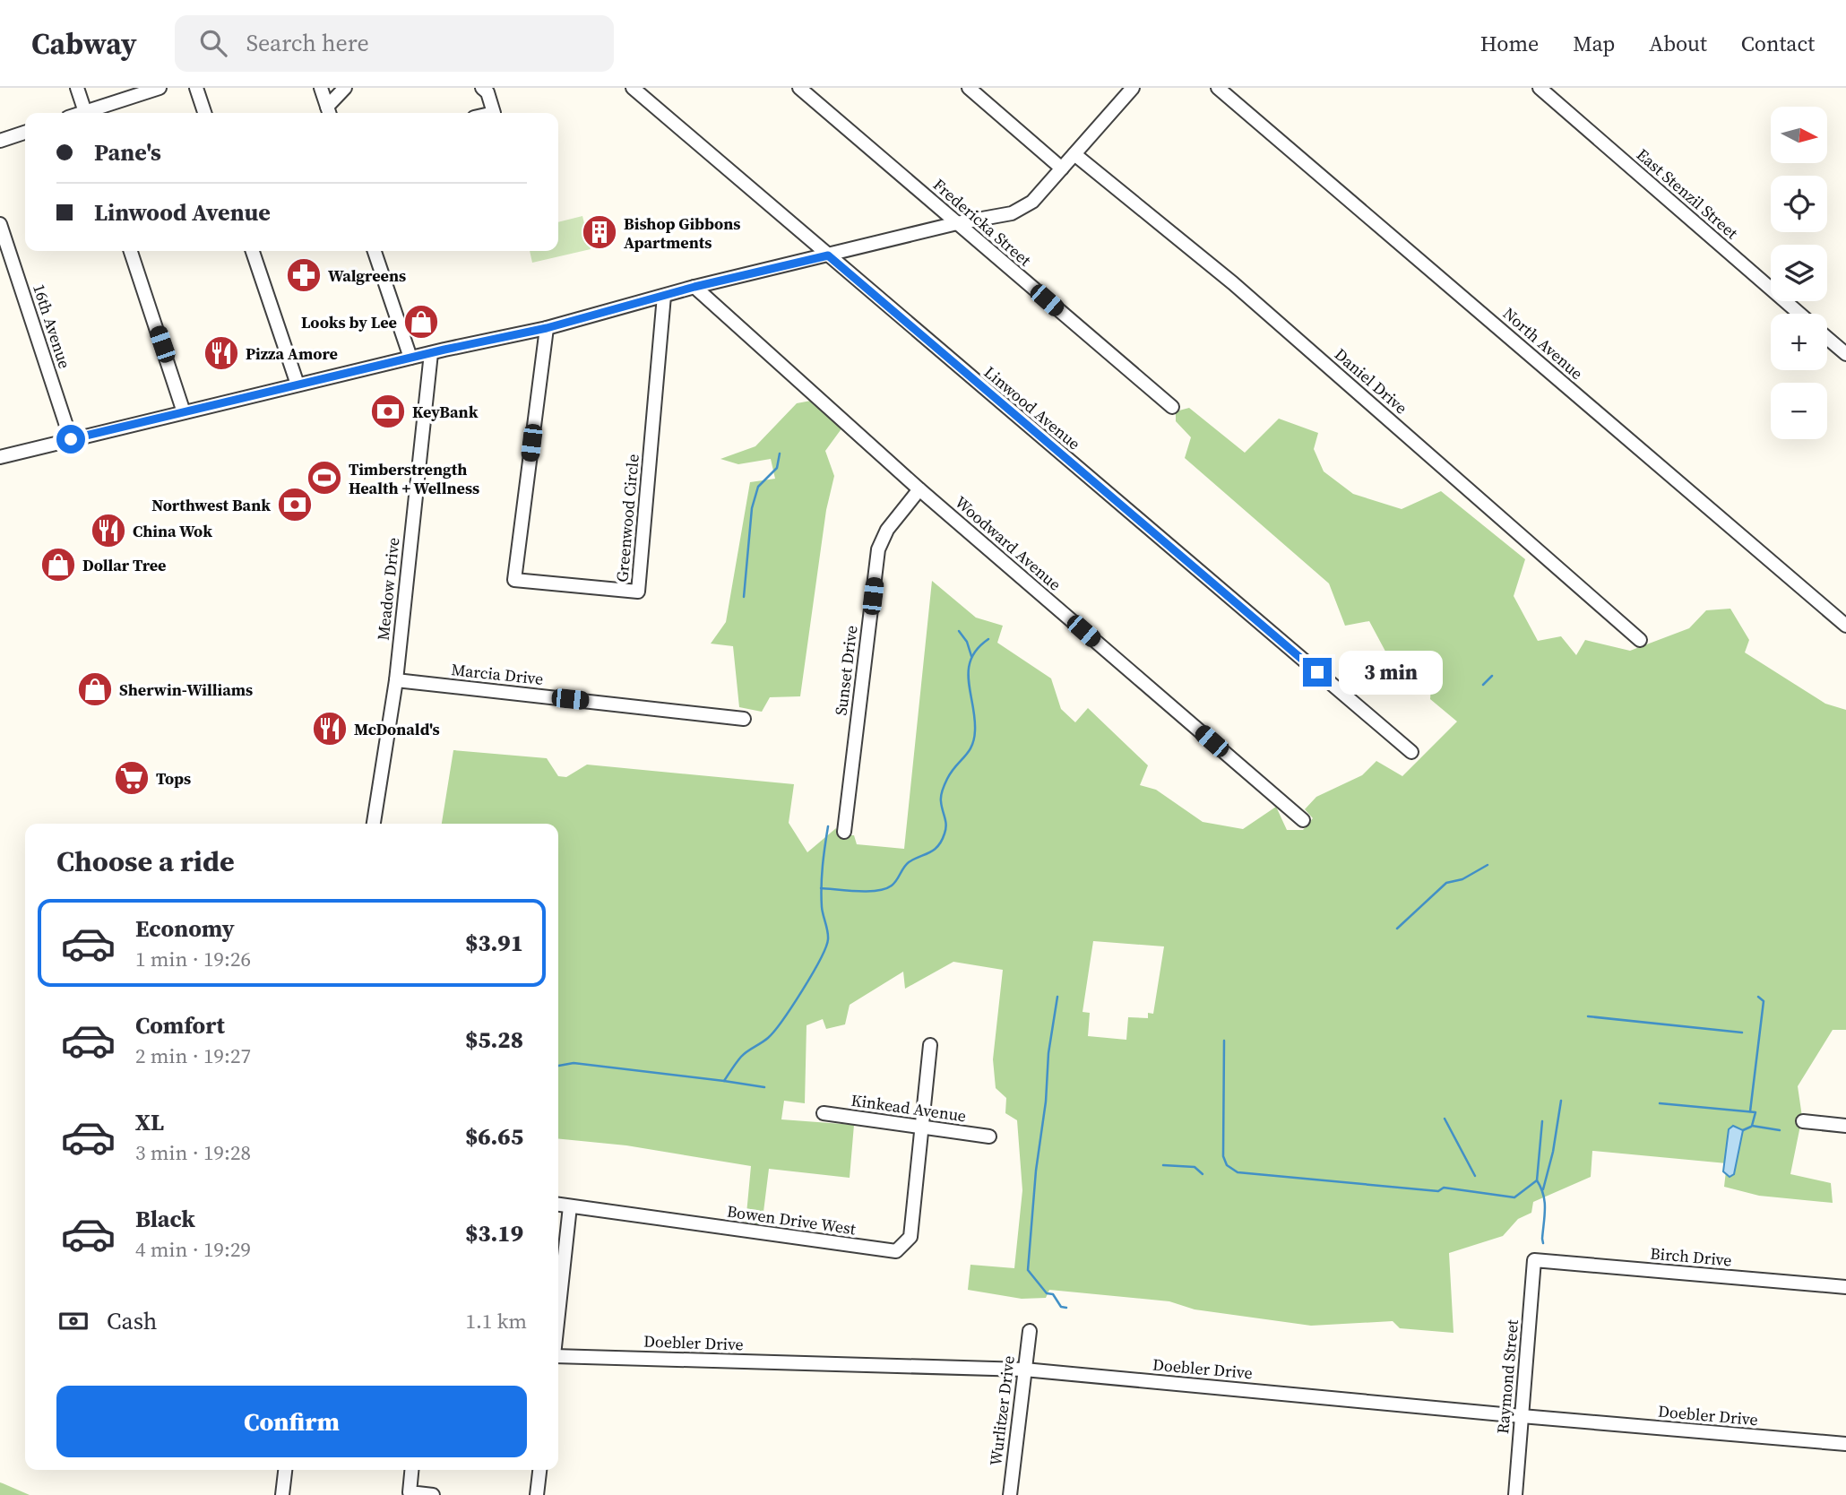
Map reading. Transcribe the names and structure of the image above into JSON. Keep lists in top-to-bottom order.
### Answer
{
  "streets": {
    "street": [
      "East Stenzil Street",
      "Fredericka Street",
      "16th Avenue",
      "North Avenue",
      "Daniel Drive",
      "Linwood Avenue",
      "Greenwood Circle",
      "Woodward Avenue",
      "Meadow Drive",
      "Sunset Drive",
      "Marcia Drive",
      "Kinkead Avenue",
      "Bowen Drive West",
      "Birch Drive",
      "Doebler Drive",
      "Raymond Street",
      "Wurlitzer Drive"
    ]
  },
  "crossings": [
    ["Woodward Avenue", "Sunset Drive"],
    ["Meadow Drive", "Marcia Drive"],
    ["Kinkead Avenue", "Bowen Drive West"],
    ["Birch Drive", "Raymond Street"],
    ["Doebler Drive", "Raymond Street"],
    ["Doebler Drive", "Wurlitzer Drive"]
  ],
  "places": {
    "building": ["Bishop Gibbons Apartments"],
    "pharmacy": ["Walgreens"],
    "shop": ["Looks by Lee", "Dollar Tree", "Sherwin-Williams"],
    "restaurant": ["Pizza Amore", "China Wok", "McDonald's"],
    "bank": ["KeyBank", "Northwest Bank"],
    "sports": ["Timberstrength Health + Wellness"],
    "supermarket": ["Tops"]
  },
  "north": "right",
  "page": {
    "header": "Cabway",
    "search": "Search here",
    "nav": [
      "Home",
      "Map",
      "About",
      "Contact"
    ],
    "map_buttons": ["+", "−"],
    "banner": ["Pane's", "Linwood Avenue"],
    "bubble": "3 min",
    "heading": "Choose a ride",
    "list": [
      {
        "name": "Economy",
        "note": "1 min · 19:26",
        "value": "$3.91"
      },
      {
        "name": "Comfort",
        "note": "2 min · 19:27",
        "value": "$5.28"
      },
      {
        "name": "XL",
        "note": "3 min · 19:28",
        "value": "$6.65"
      },
      {
        "name": "Black",
        "note": "4 min · 19:29",
        "value": "$3.19"
      }
    ],
    "pay": ["Cash", "1.1 km"],
    "buttons": "Confirm"
  }
}
